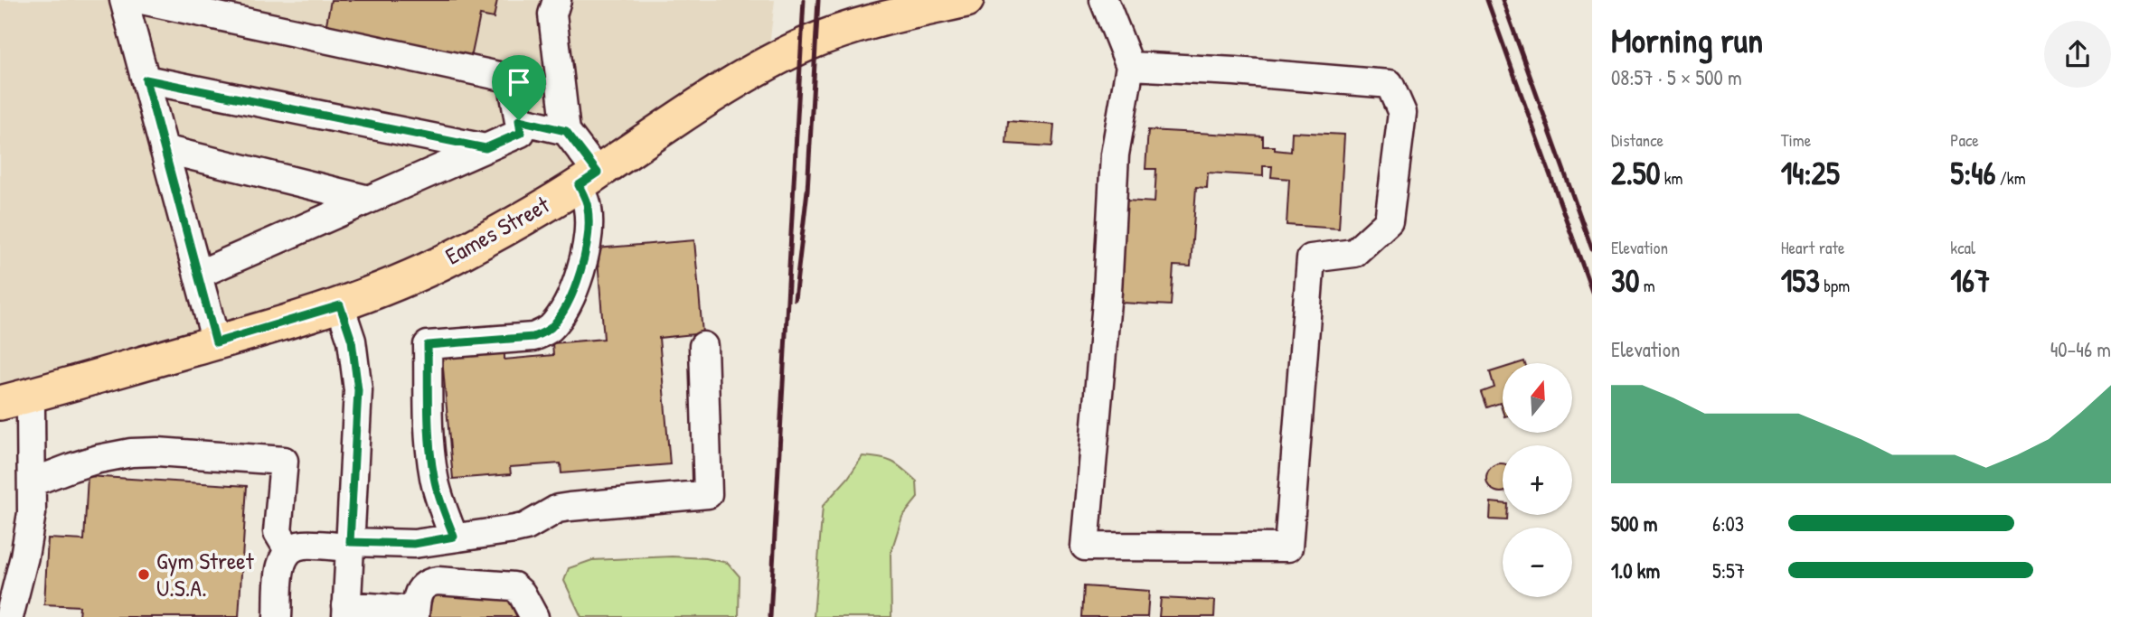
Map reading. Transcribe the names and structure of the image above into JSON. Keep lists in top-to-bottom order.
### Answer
{
  "streets": {
    "main road": ["Eames Street"]
  },
  "places": ["Gym Street U.S.A."],
  "north": "top",
  "page": {
    "heading": ["Morning run", "08:57 · 5 × 500 m"],
    "stats": [
      ["Distance", "2.50 km"],
      ["Time", "14:25"],
      ["Pace", "5:46 /km"],
      ["Elevation", "30 m"],
      ["Heart rate", "153 bpm"],
      ["kcal", "167"]
    ],
    "chart": ["Elevation", "40–46 m"],
    "map_buttons": ["+", "−"],
    "list": [
      {
        "name": "500 m",
        "note": "6:03"
      },
      {
        "name": "1.0 km",
        "note": "5:57"
      }
    ]
  }
}
